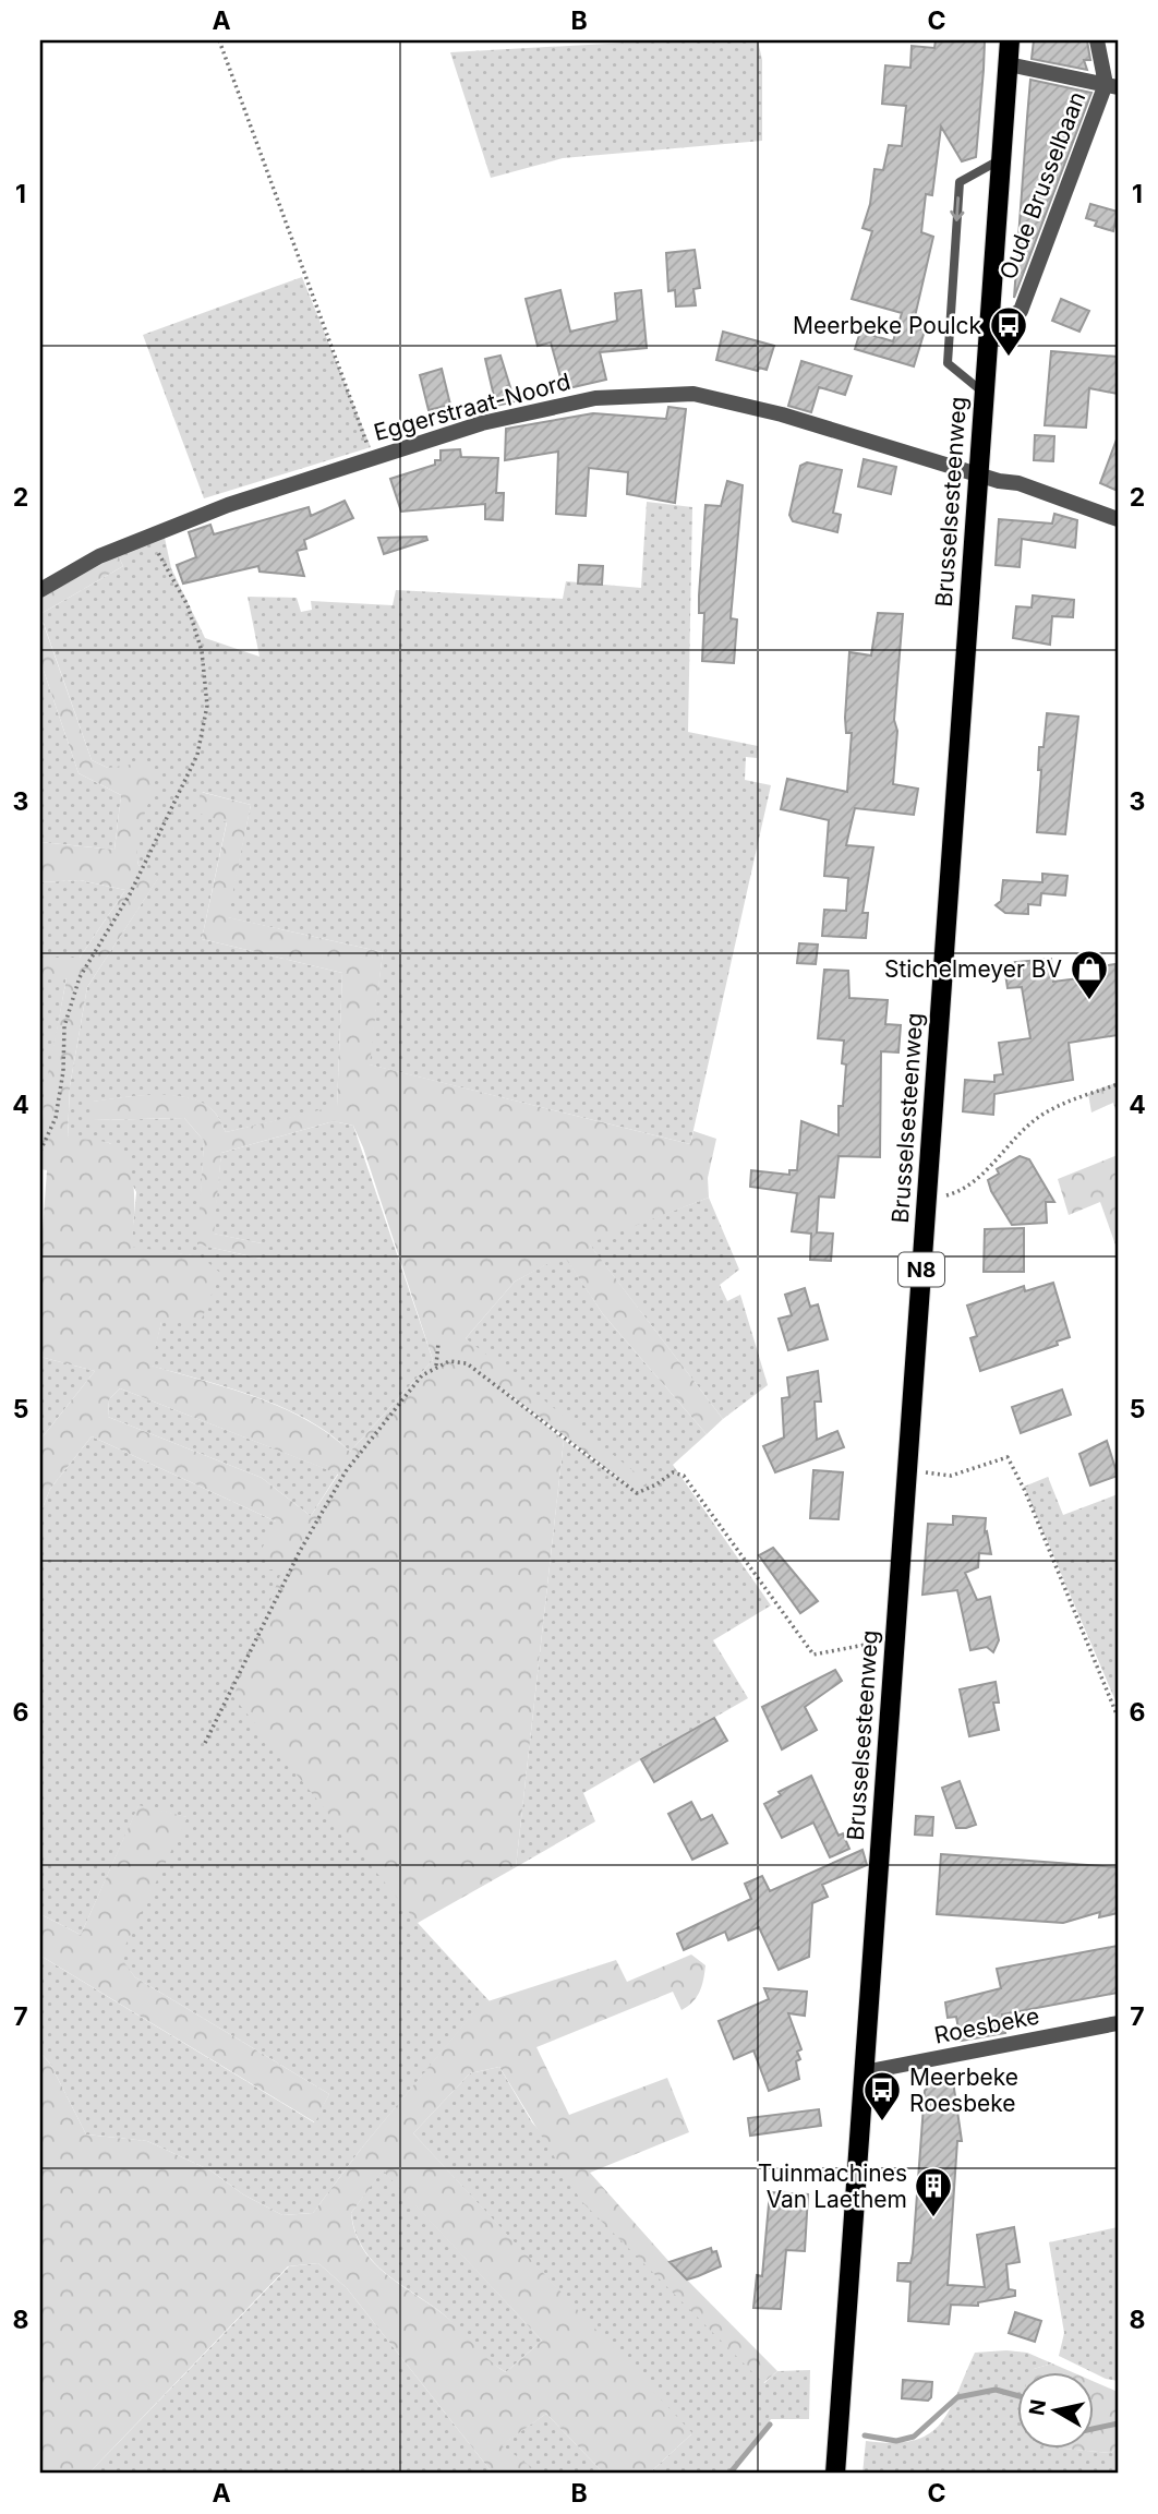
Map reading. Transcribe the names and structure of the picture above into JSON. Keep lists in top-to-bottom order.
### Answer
{
  "streets": {
    "main road": ["Brusselsesteenweg", "N8"],
    "street": ["Oude Brusselbaan", "Eggerstraat-Noord", "Roesbeke"]
  },
  "crossings": [
    ["Oude Brusselbaan", "Brusselsesteenweg"],
    ["Eggerstraat-Noord", "Brusselsesteenweg"],
    ["Brusselsesteenweg", "Roesbeke"]
  ],
  "places": {
    "bus stop": ["Meerbeke Poulck", "Meerbeke Roesbeke"],
    "shop": ["Stichelmeyer BV"],
    "building": ["Tuinmachines Van Laethem"]
  },
  "north": "left",
  "grid": {
    "columns": ["A", "B", "C"],
    "rows": [
      "1",
      "2",
      "3",
      "4",
      "5",
      "6",
      "7",
      "8"
    ]
  }
}
